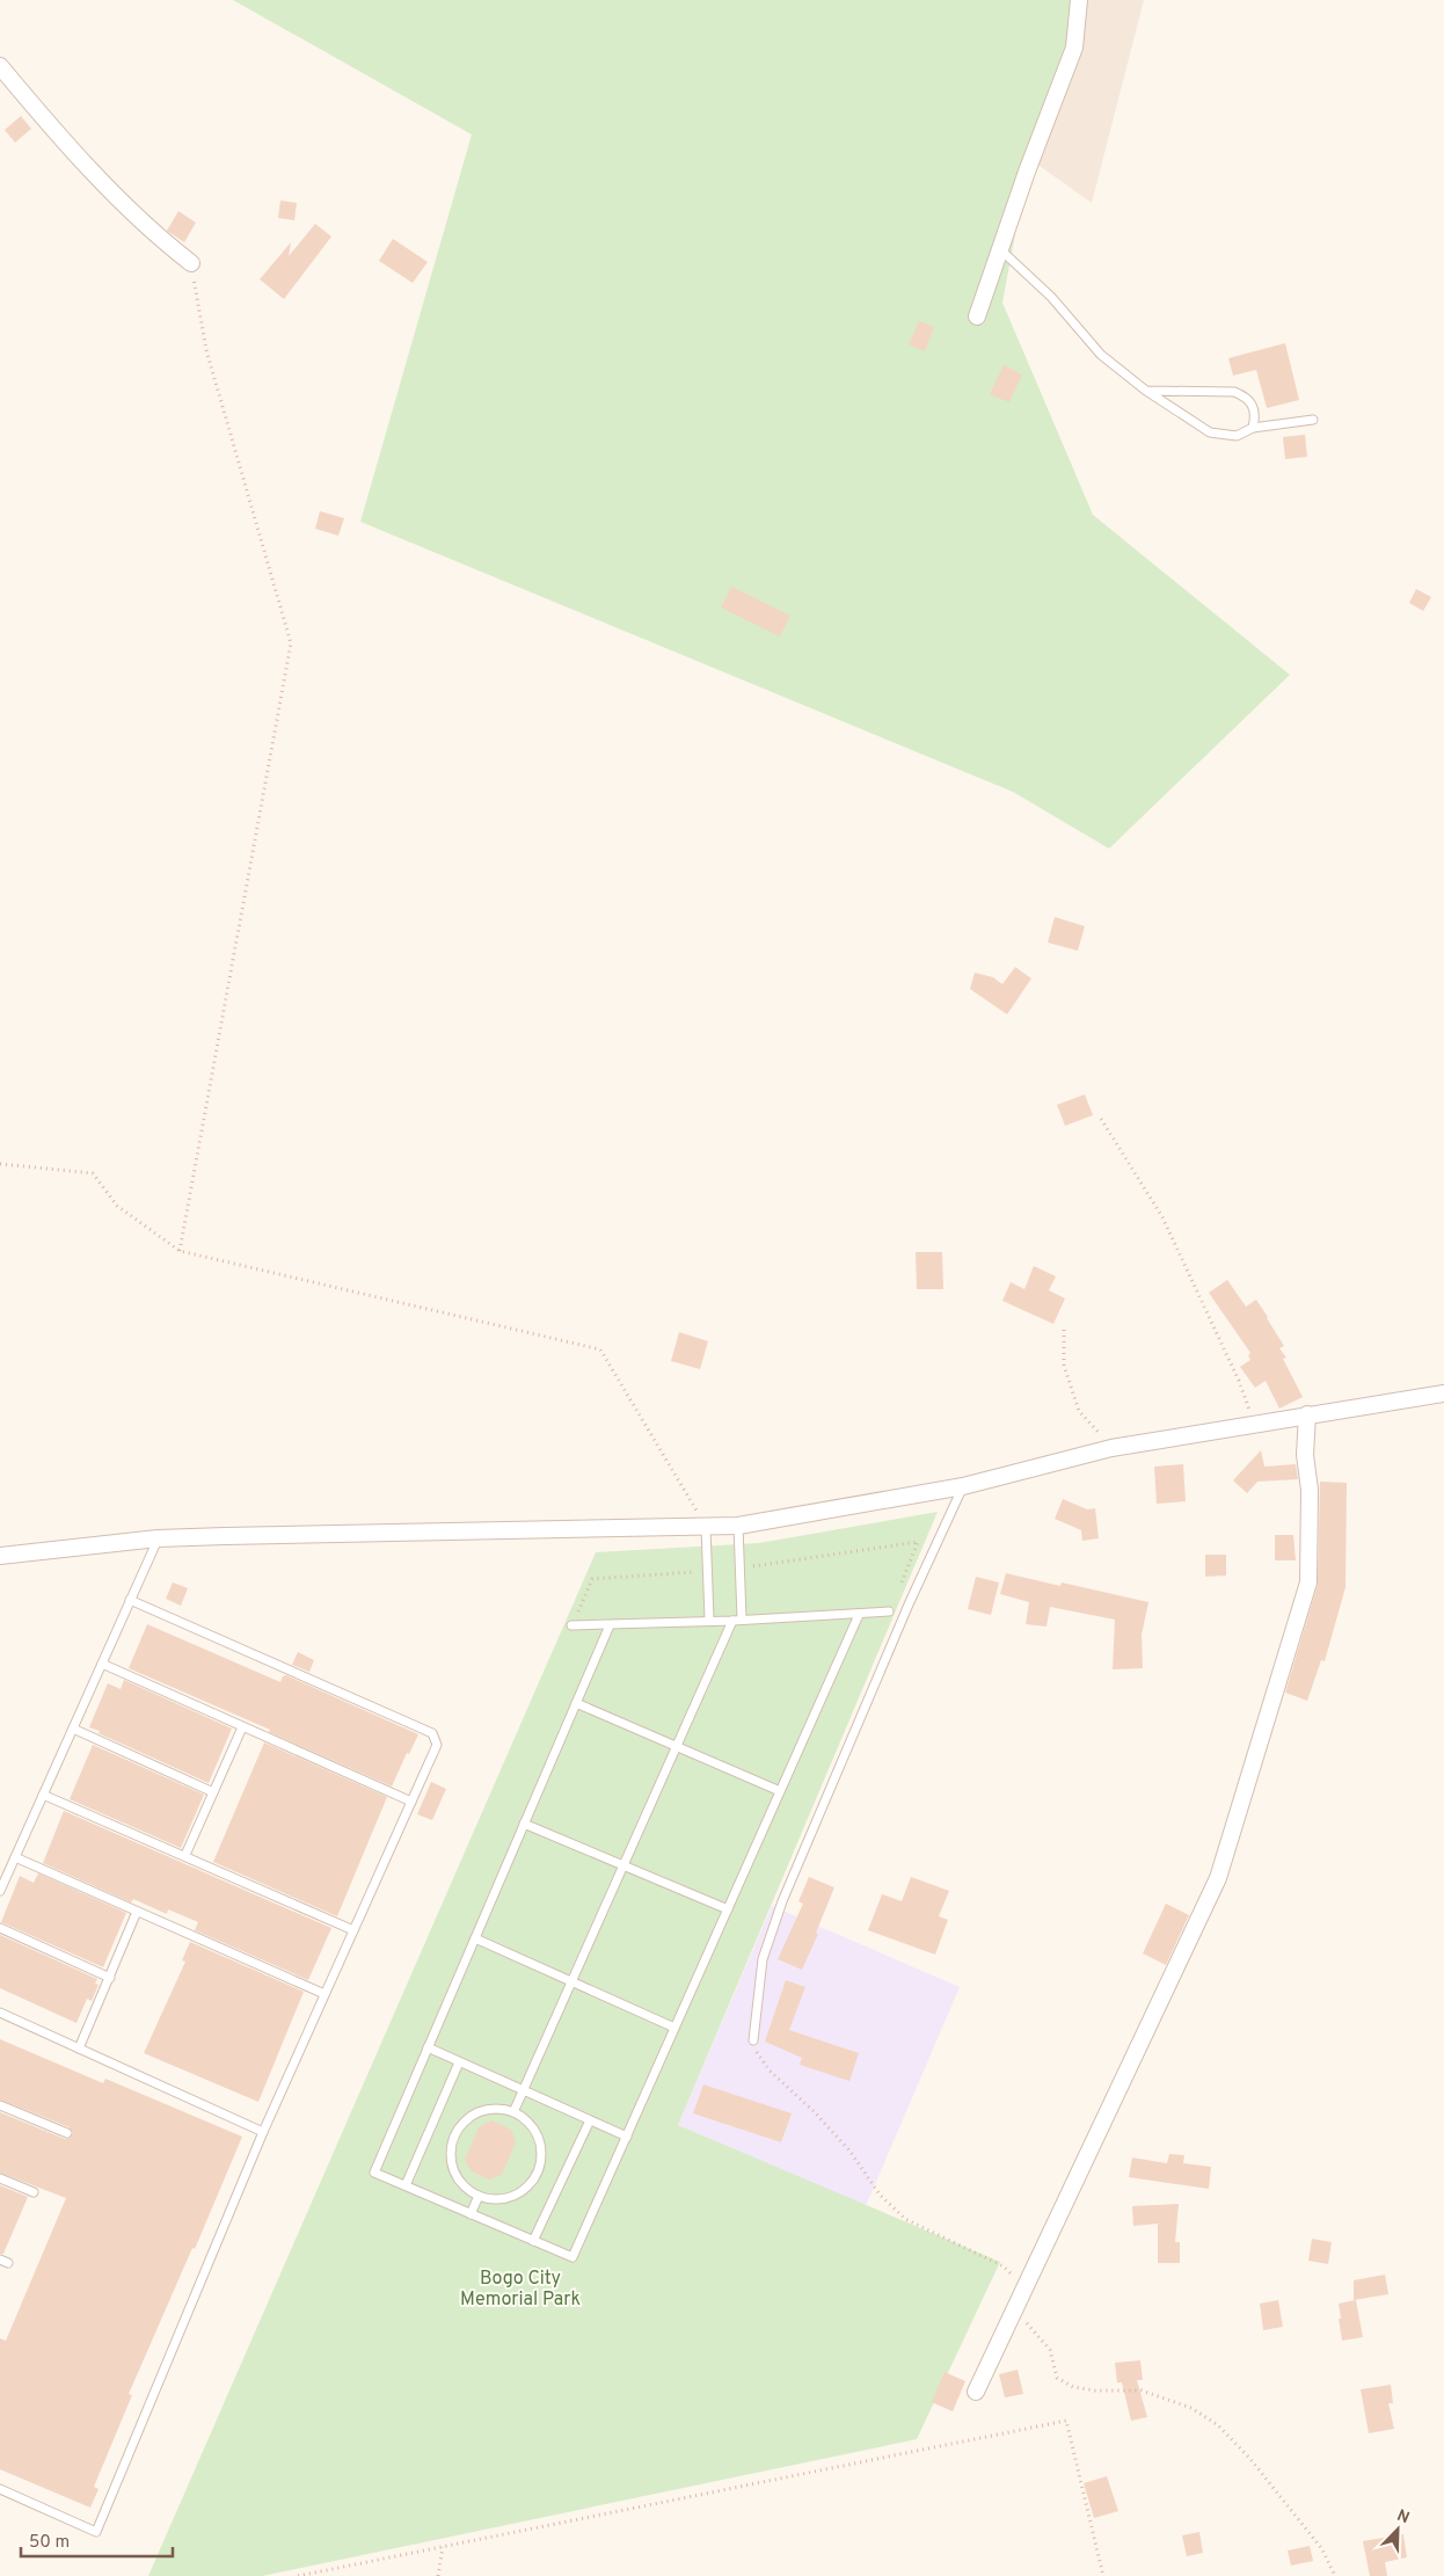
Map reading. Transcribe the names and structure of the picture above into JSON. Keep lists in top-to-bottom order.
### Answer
{
  "parks": ["Bogo City Memorial Park"],
  "scale_bar": "50 m",
  "north": "top right"
}
